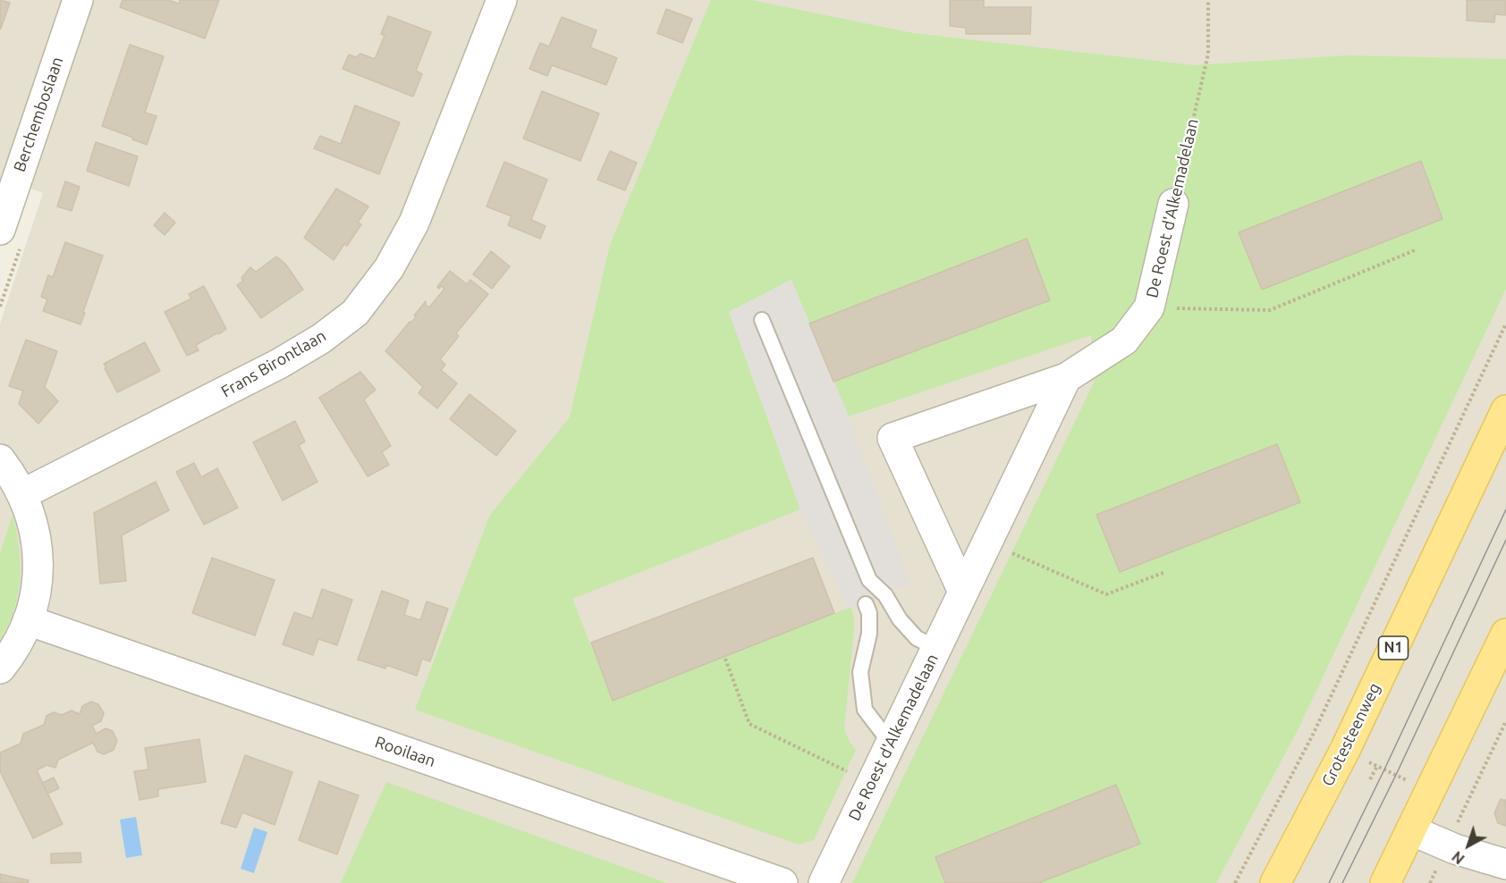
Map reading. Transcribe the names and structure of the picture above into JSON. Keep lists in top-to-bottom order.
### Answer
{
  "streets": {
    "main road": ["N1", "Grotesteenweg"],
    "street": [
      "Berchemboslaan",
      "De Roest d'Alkemadelaan",
      "Frans Birontlaan",
      "Rooilaan"
    ]
  },
  "north": "bottom left"
}
